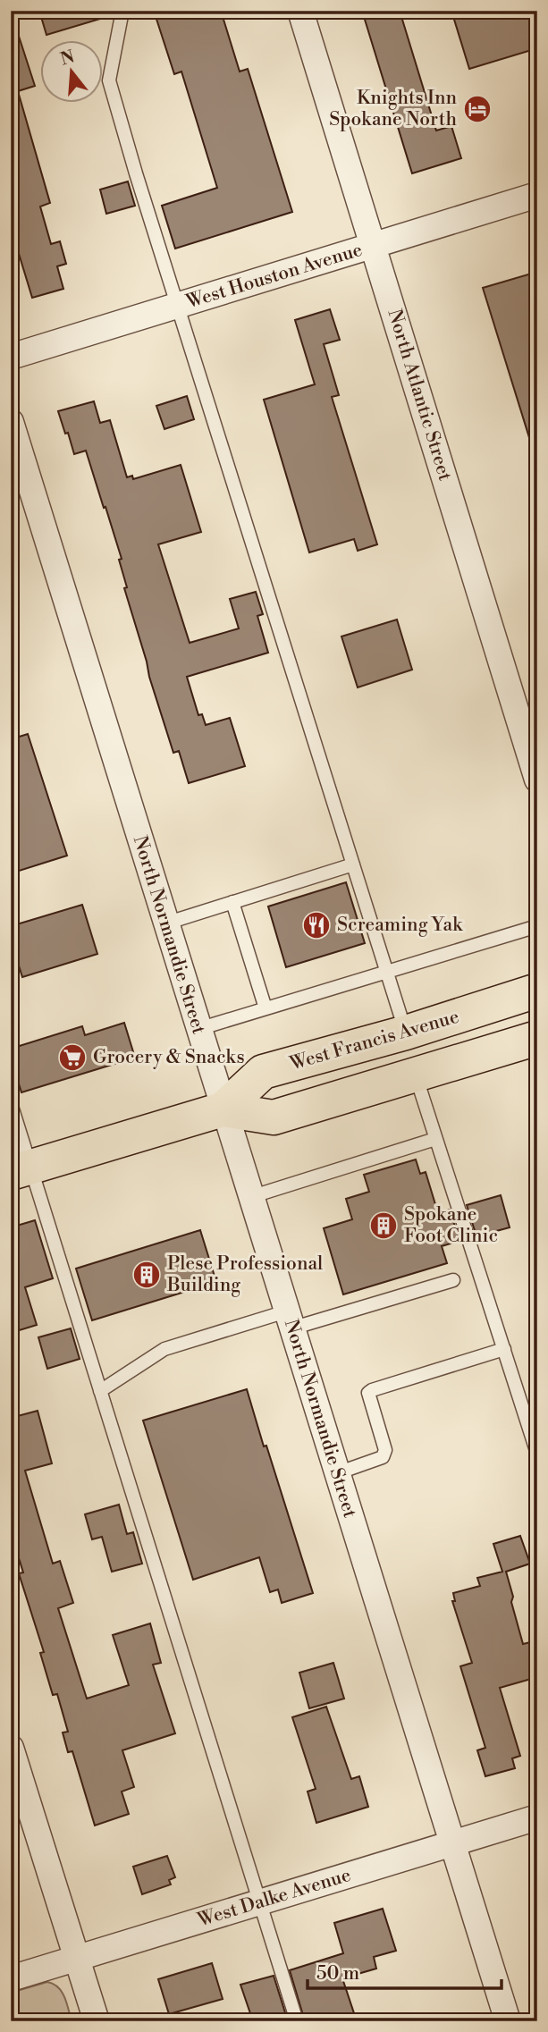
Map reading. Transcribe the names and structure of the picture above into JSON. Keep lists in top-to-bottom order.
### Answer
{
  "streets": {
    "main road": ["West Francis Avenue"],
    "street": [
      "West Houston Avenue",
      "North Atlantic Street",
      "North Normandie Street",
      "West Dalke Avenue"
    ]
  },
  "crossings": [
    ["West Houston Avenue", "North Atlantic Street"],
    ["North Normandie Street", "West Francis Avenue"],
    ["North Normandie Street", "West Dalke Avenue"]
  ],
  "places": {
    "hotel": ["Knights Inn Spokane North"],
    "restaurant": ["Screaming Yak"],
    "supermarket": ["Grocery & Snacks"],
    "building": ["Spokane Foot Clinic", "Plese Professional Building"]
  },
  "scale_bar": "50 m",
  "north": "top"
}
